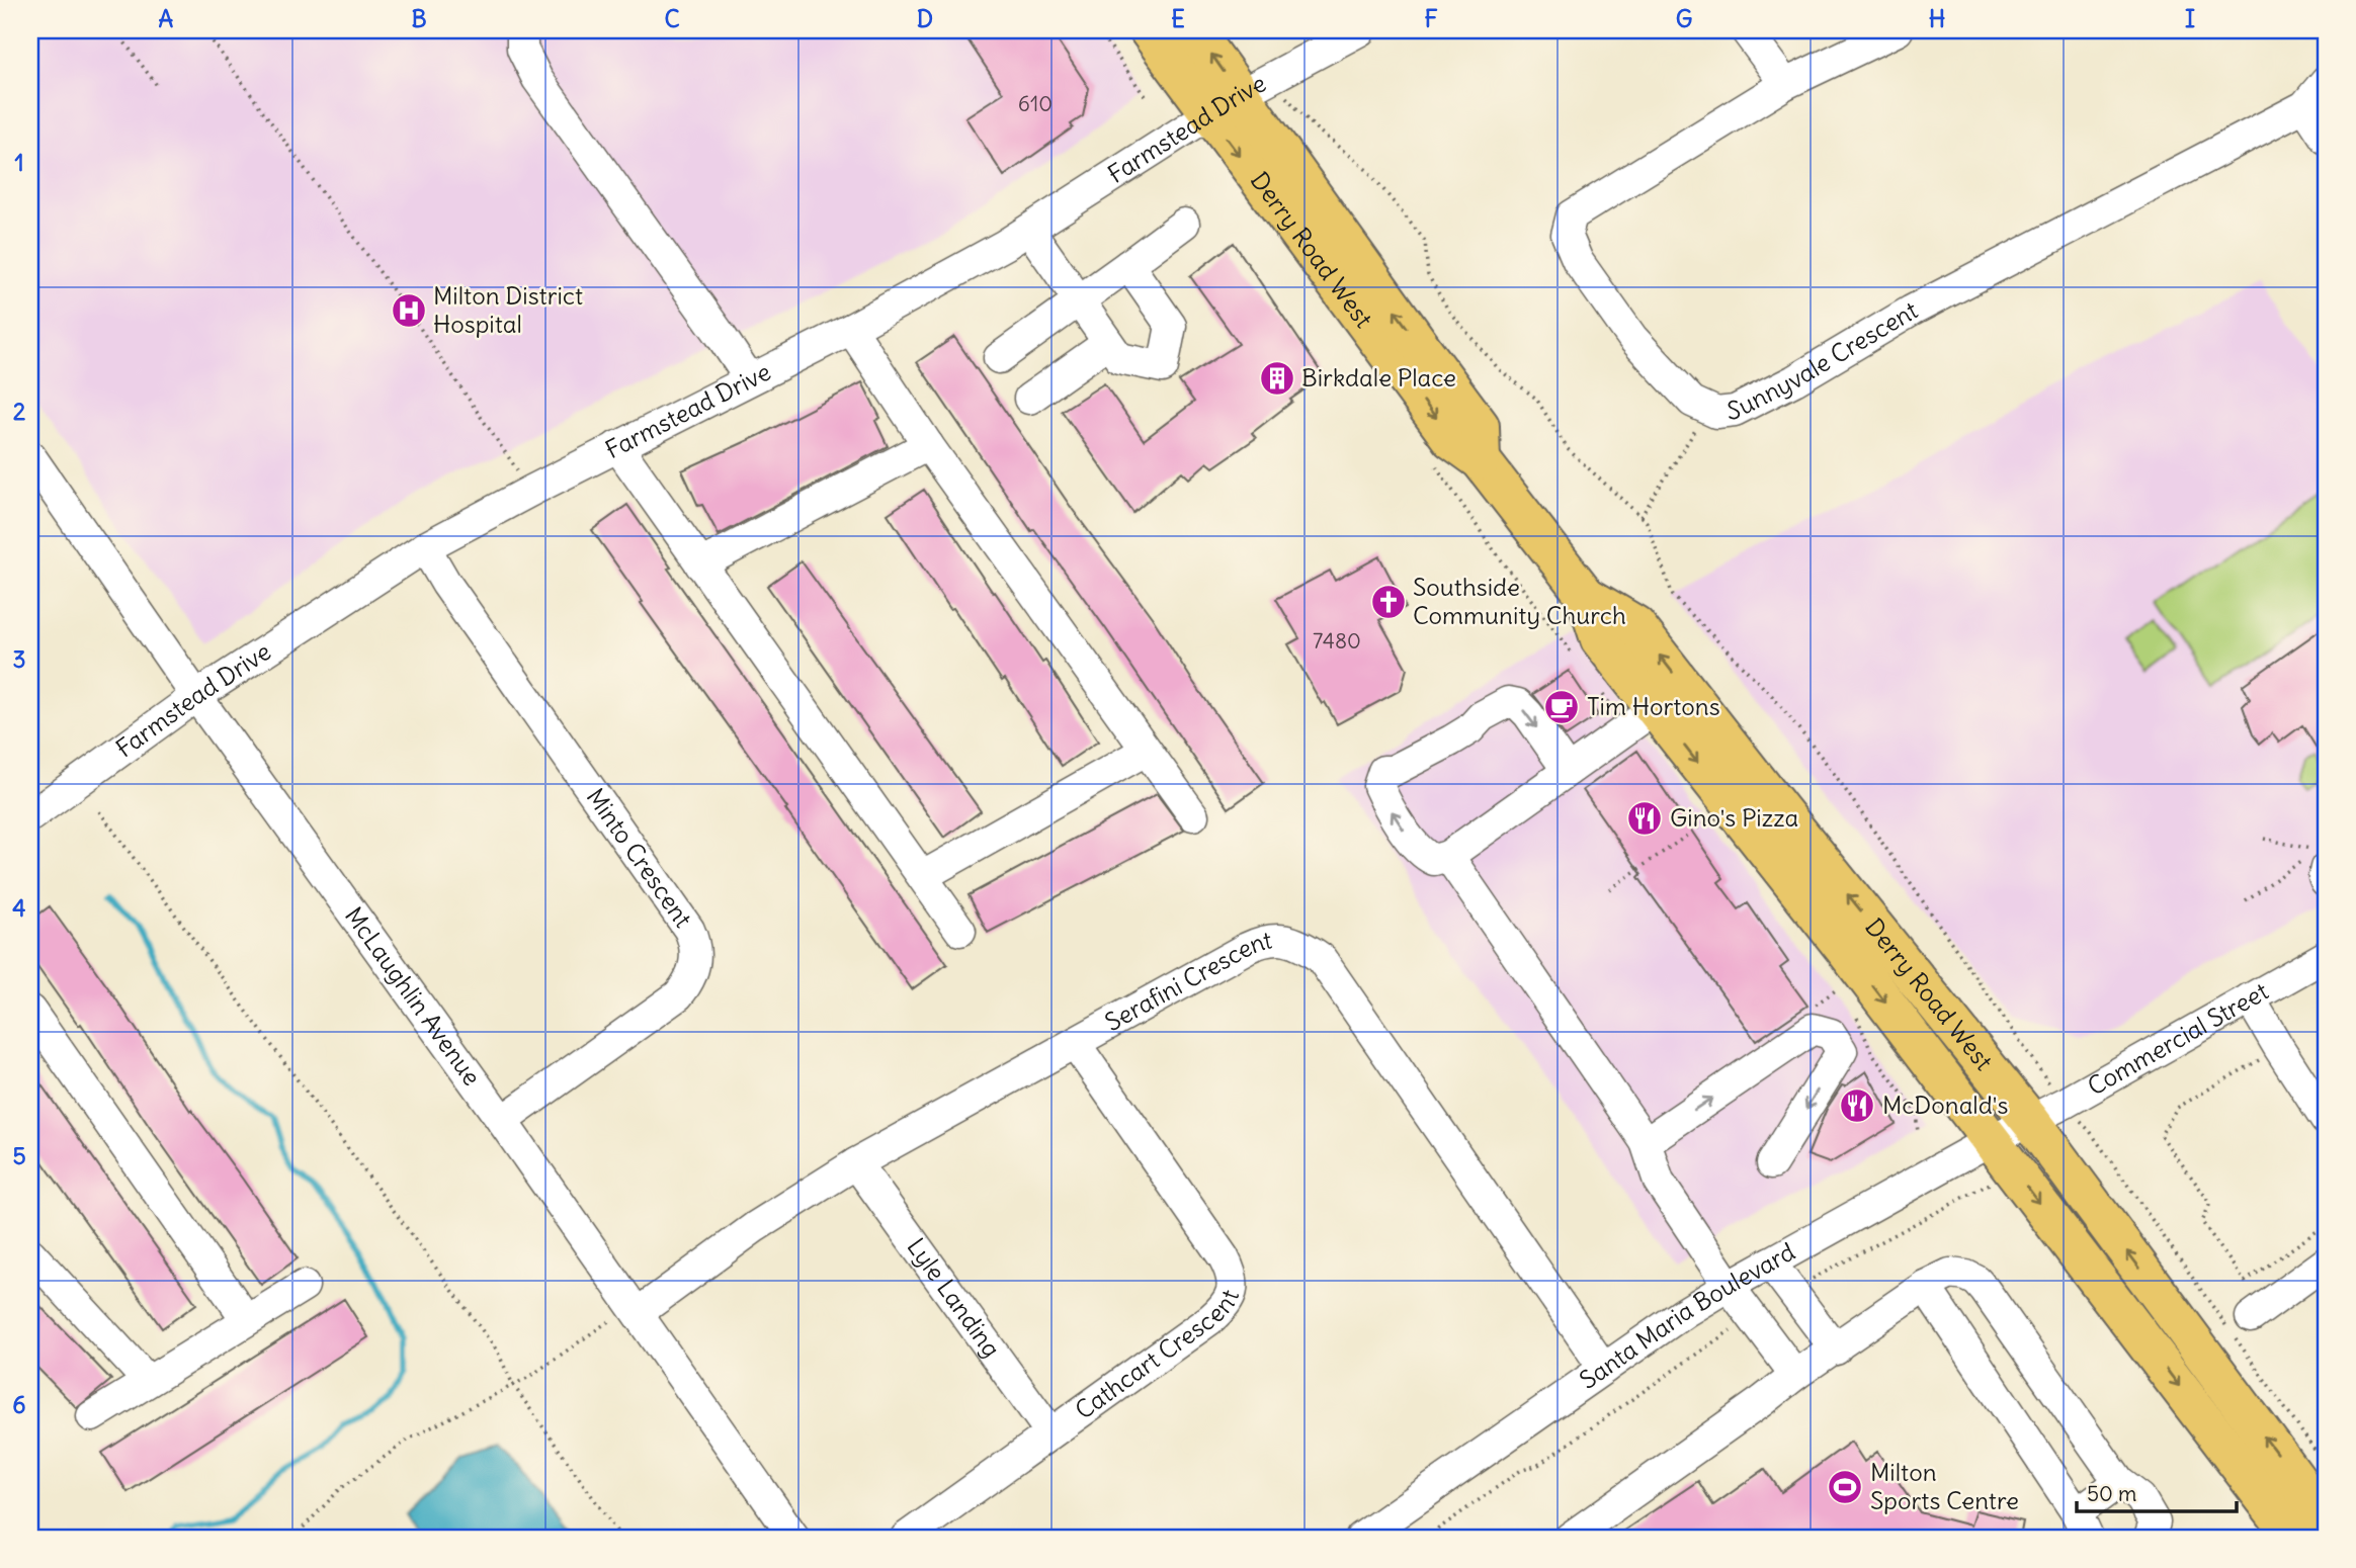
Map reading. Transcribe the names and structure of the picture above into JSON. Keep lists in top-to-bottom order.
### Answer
{
  "streets": {
    "main road": ["Derry Road West"],
    "street": [
      "Farmstead Drive",
      "Sunnyvale Crescent",
      "Minto Crescent",
      "Serafini Crescent",
      "McLaughlin Avenue",
      "Commercial Street",
      "Lyle Landing",
      "Santa Maria Boulevard",
      "Cathcart Crescent"
    ]
  },
  "crossings": [
    ["Farmstead Drive", "Derry Road West"],
    ["Farmstead Drive", "Minto Crescent"],
    ["Farmstead Drive", "McLaughlin Avenue"],
    ["Derry Road West", "Commercial Street"],
    ["Derry Road West", "Santa Maria Boulevard"],
    ["Minto Crescent", "McLaughlin Avenue"],
    ["Serafini Crescent", "McLaughlin Avenue"],
    ["Serafini Crescent", "Lyle Landing"],
    ["Serafini Crescent", "Santa Maria Boulevard"],
    ["Serafini Crescent", "Cathcart Crescent"],
    ["Commercial Street", "Santa Maria Boulevard"],
    ["Lyle Landing", "Cathcart Crescent"]
  ],
  "places": {
    "hospital": ["Milton District Hospital"],
    "building": ["Birkdale Place"],
    "church": ["Southside Community Church"],
    "cafe": ["Tim Hortons"],
    "restaurant": ["Gino's Pizza", "McDonald's"],
    "sports": ["Milton Sports Centre"]
  },
  "house_numbers": ["610", "7480"],
  "scale_bar": "50 m",
  "grid": {
    "columns": [
      "A",
      "B",
      "C",
      "D",
      "E",
      "F",
      "G",
      "H",
      "I"
    ],
    "rows": [
      "1",
      "2",
      "3",
      "4",
      "5",
      "6"
    ]
  }
}
